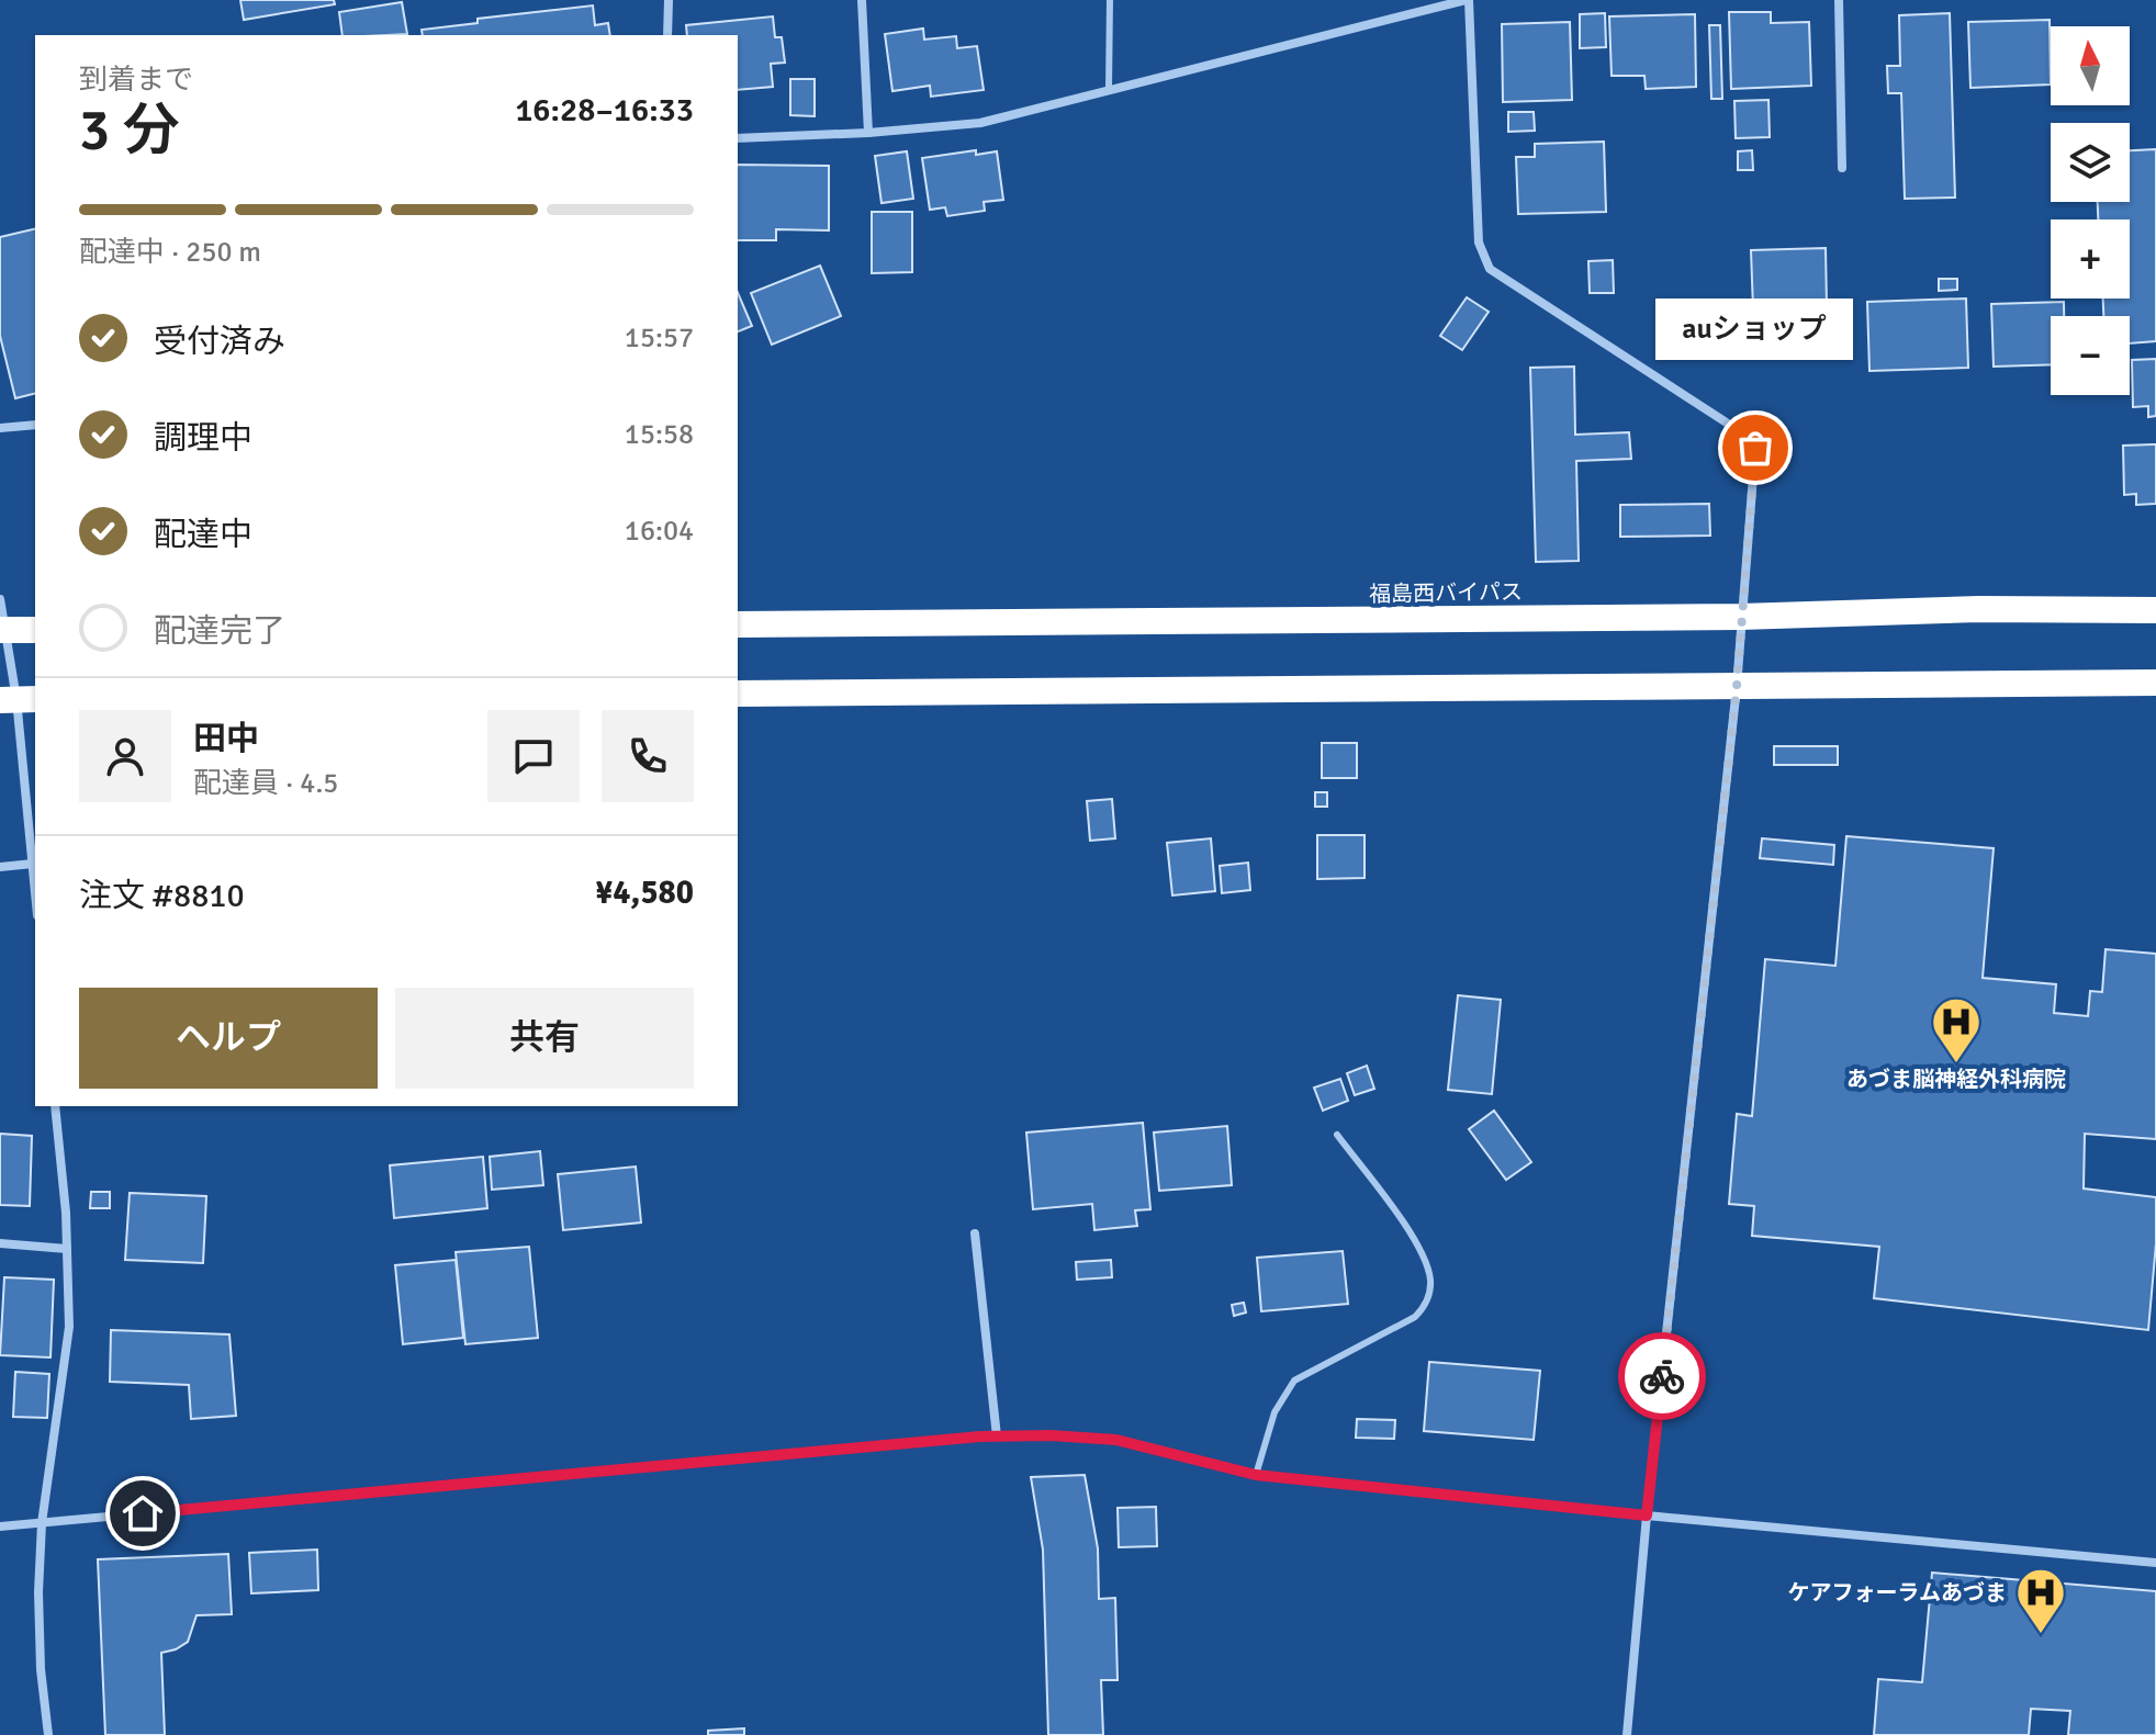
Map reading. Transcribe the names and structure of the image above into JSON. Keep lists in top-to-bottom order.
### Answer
{
  "streets": {
    "highway": ["福島西バイパス"]
  },
  "places": {
    "other": ["auショップ"],
    "hospital": ["あづま脳神経外科病院", "ケアフォーラムあづま"]
  },
  "north": "top",
  "page": {
    "map_buttons": ["+", "−"],
    "heading": ["3 分", "到着まで", "16:28–16:33"],
    "panel": [
      "田中",
      "配達員 · 4.5",
      "注文 #8810",
      "¥4,580"
    ],
    "bar": "配達中 · 250 m",
    "list": [
      ["受付済み", "15:57"],
      ["調理中", "15:58"],
      ["配達中", "16:04"],
      "配達完了"
    ],
    "bubble": "auショップ",
    "buttons": ["ヘルプ", "共有"]
  }
}
